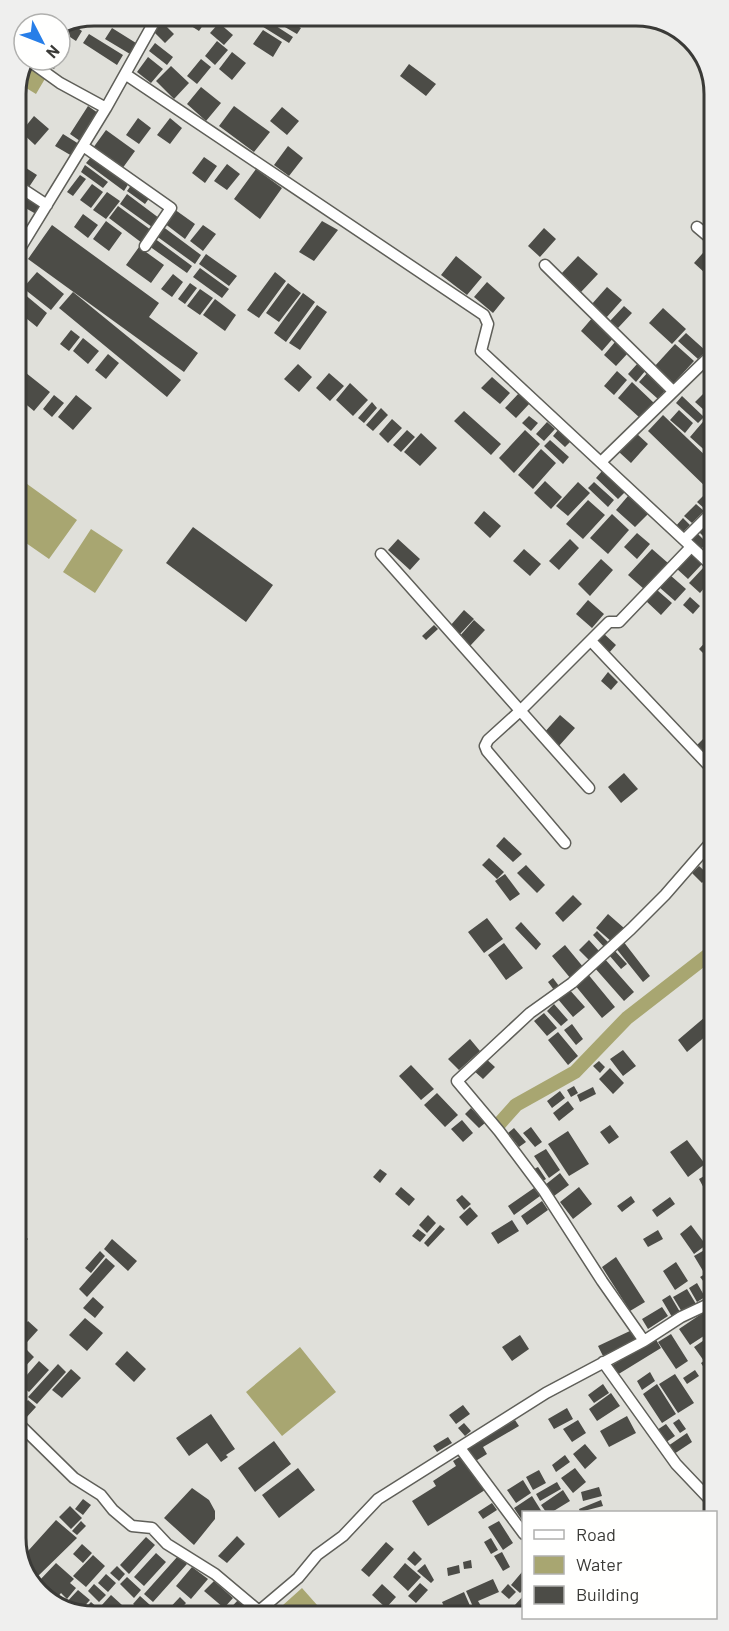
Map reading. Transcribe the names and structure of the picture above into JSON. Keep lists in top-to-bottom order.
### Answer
{
  "legend": ["Road", "Water", "Building"],
  "north": "bottom right"
}
